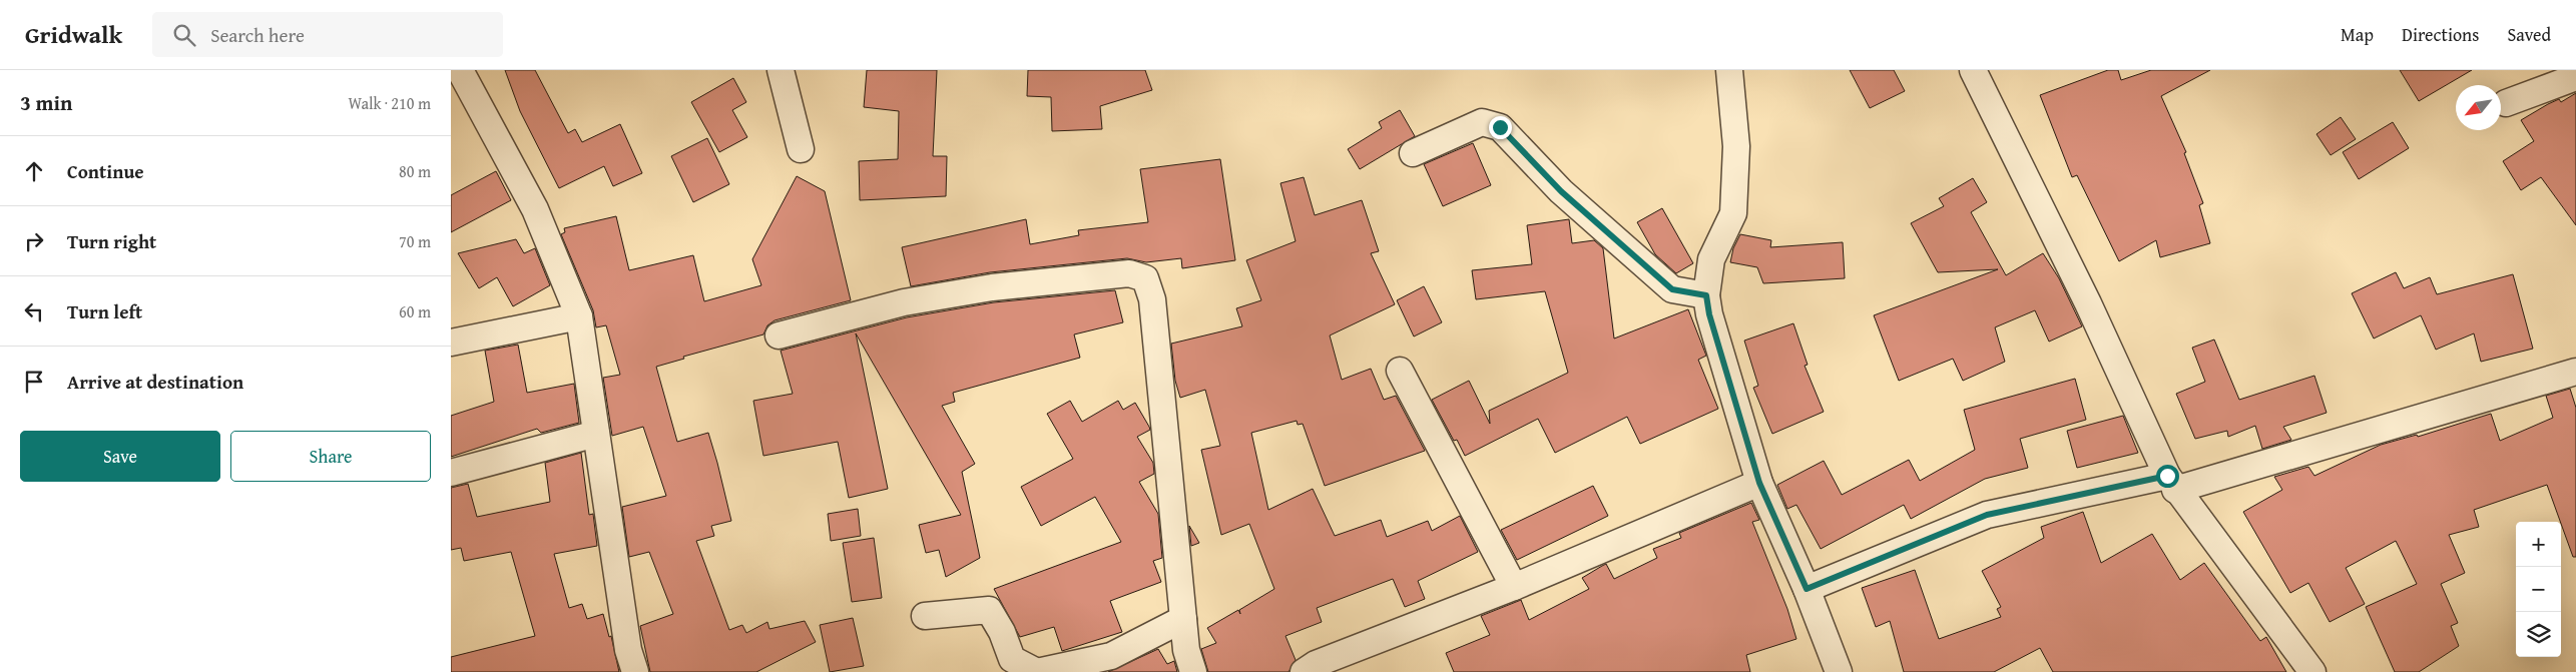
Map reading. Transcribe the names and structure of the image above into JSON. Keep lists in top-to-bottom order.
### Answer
{
  "north": "bottom left",
  "page": {
    "header": "Gridwalk",
    "search": "Search here",
    "nav": ["Map", "Directions", "Saved"],
    "heading": ["3 min", "Walk · 210 m"],
    "list": [
      ["Continue", "80 m"],
      ["Turn right", "70 m"],
      ["Turn left", "60 m"],
      "Arrive at destination"
    ],
    "buttons": ["Save", "Share"],
    "map_buttons": ["+", "−"]
  }
}
